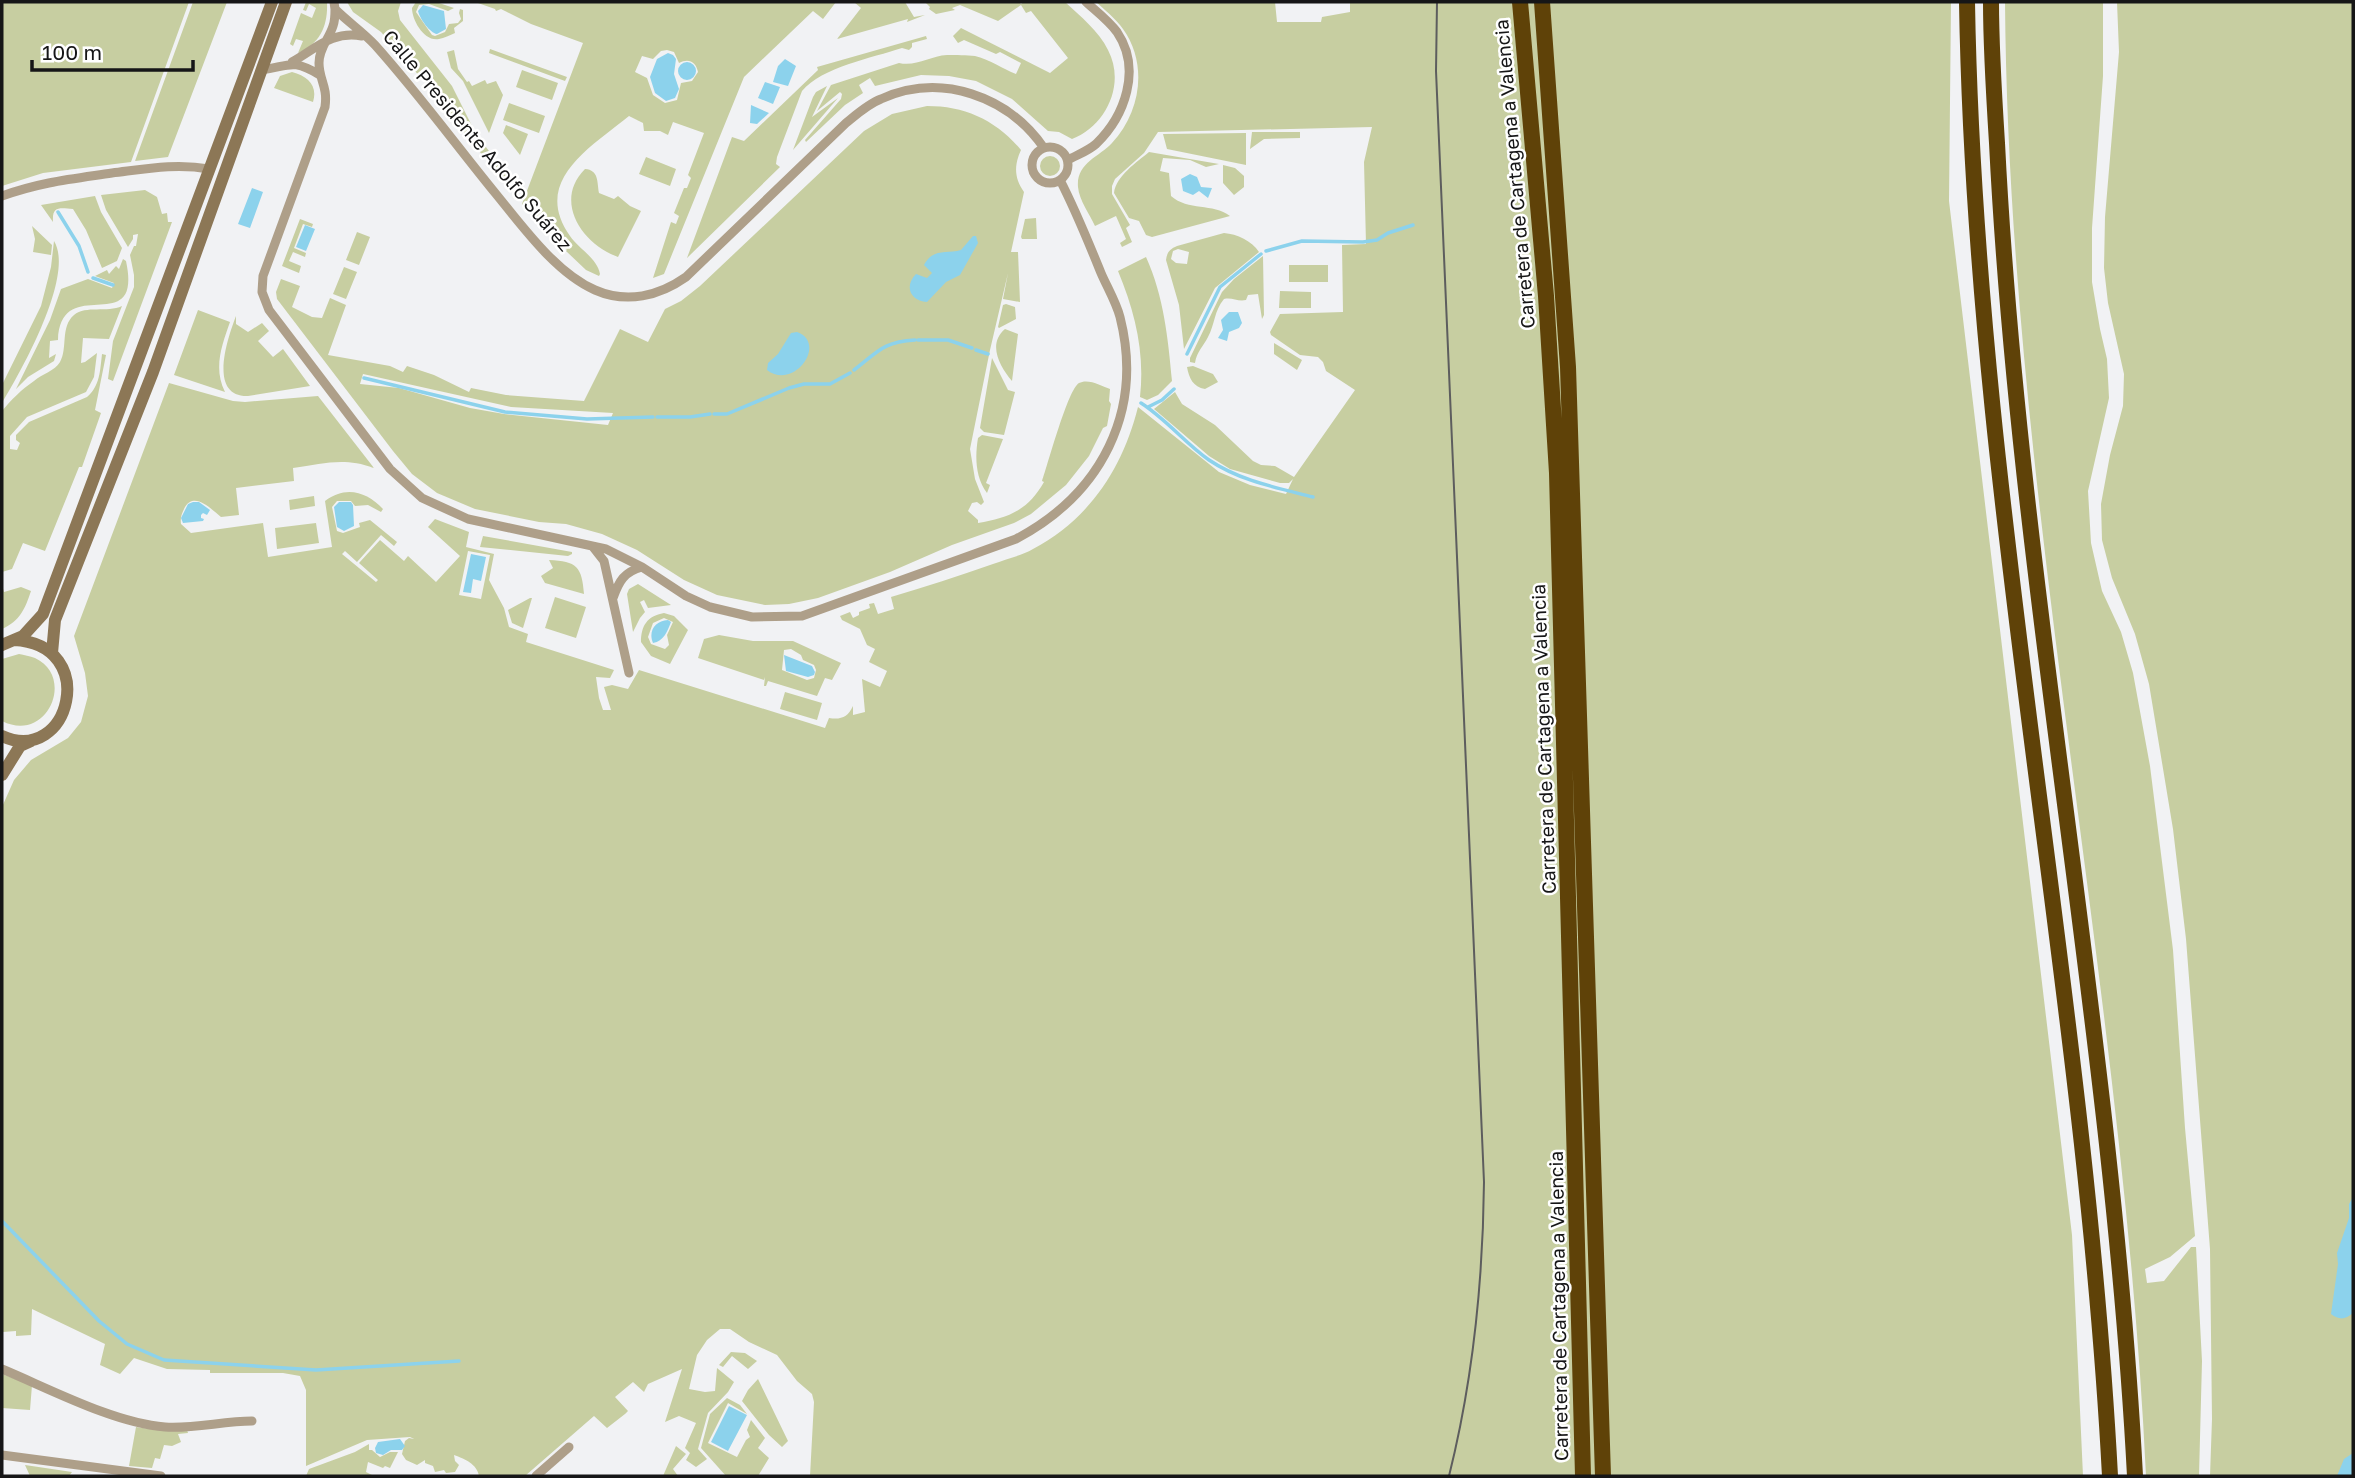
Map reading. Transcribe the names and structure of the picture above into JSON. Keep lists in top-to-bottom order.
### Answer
{
  "streets": {
    "highway": ["Carretera de Cartagena a Valencia"],
    "street": ["Calle Presidente Adolfo Suárez"]
  },
  "scale_bar": "100 m"
}
